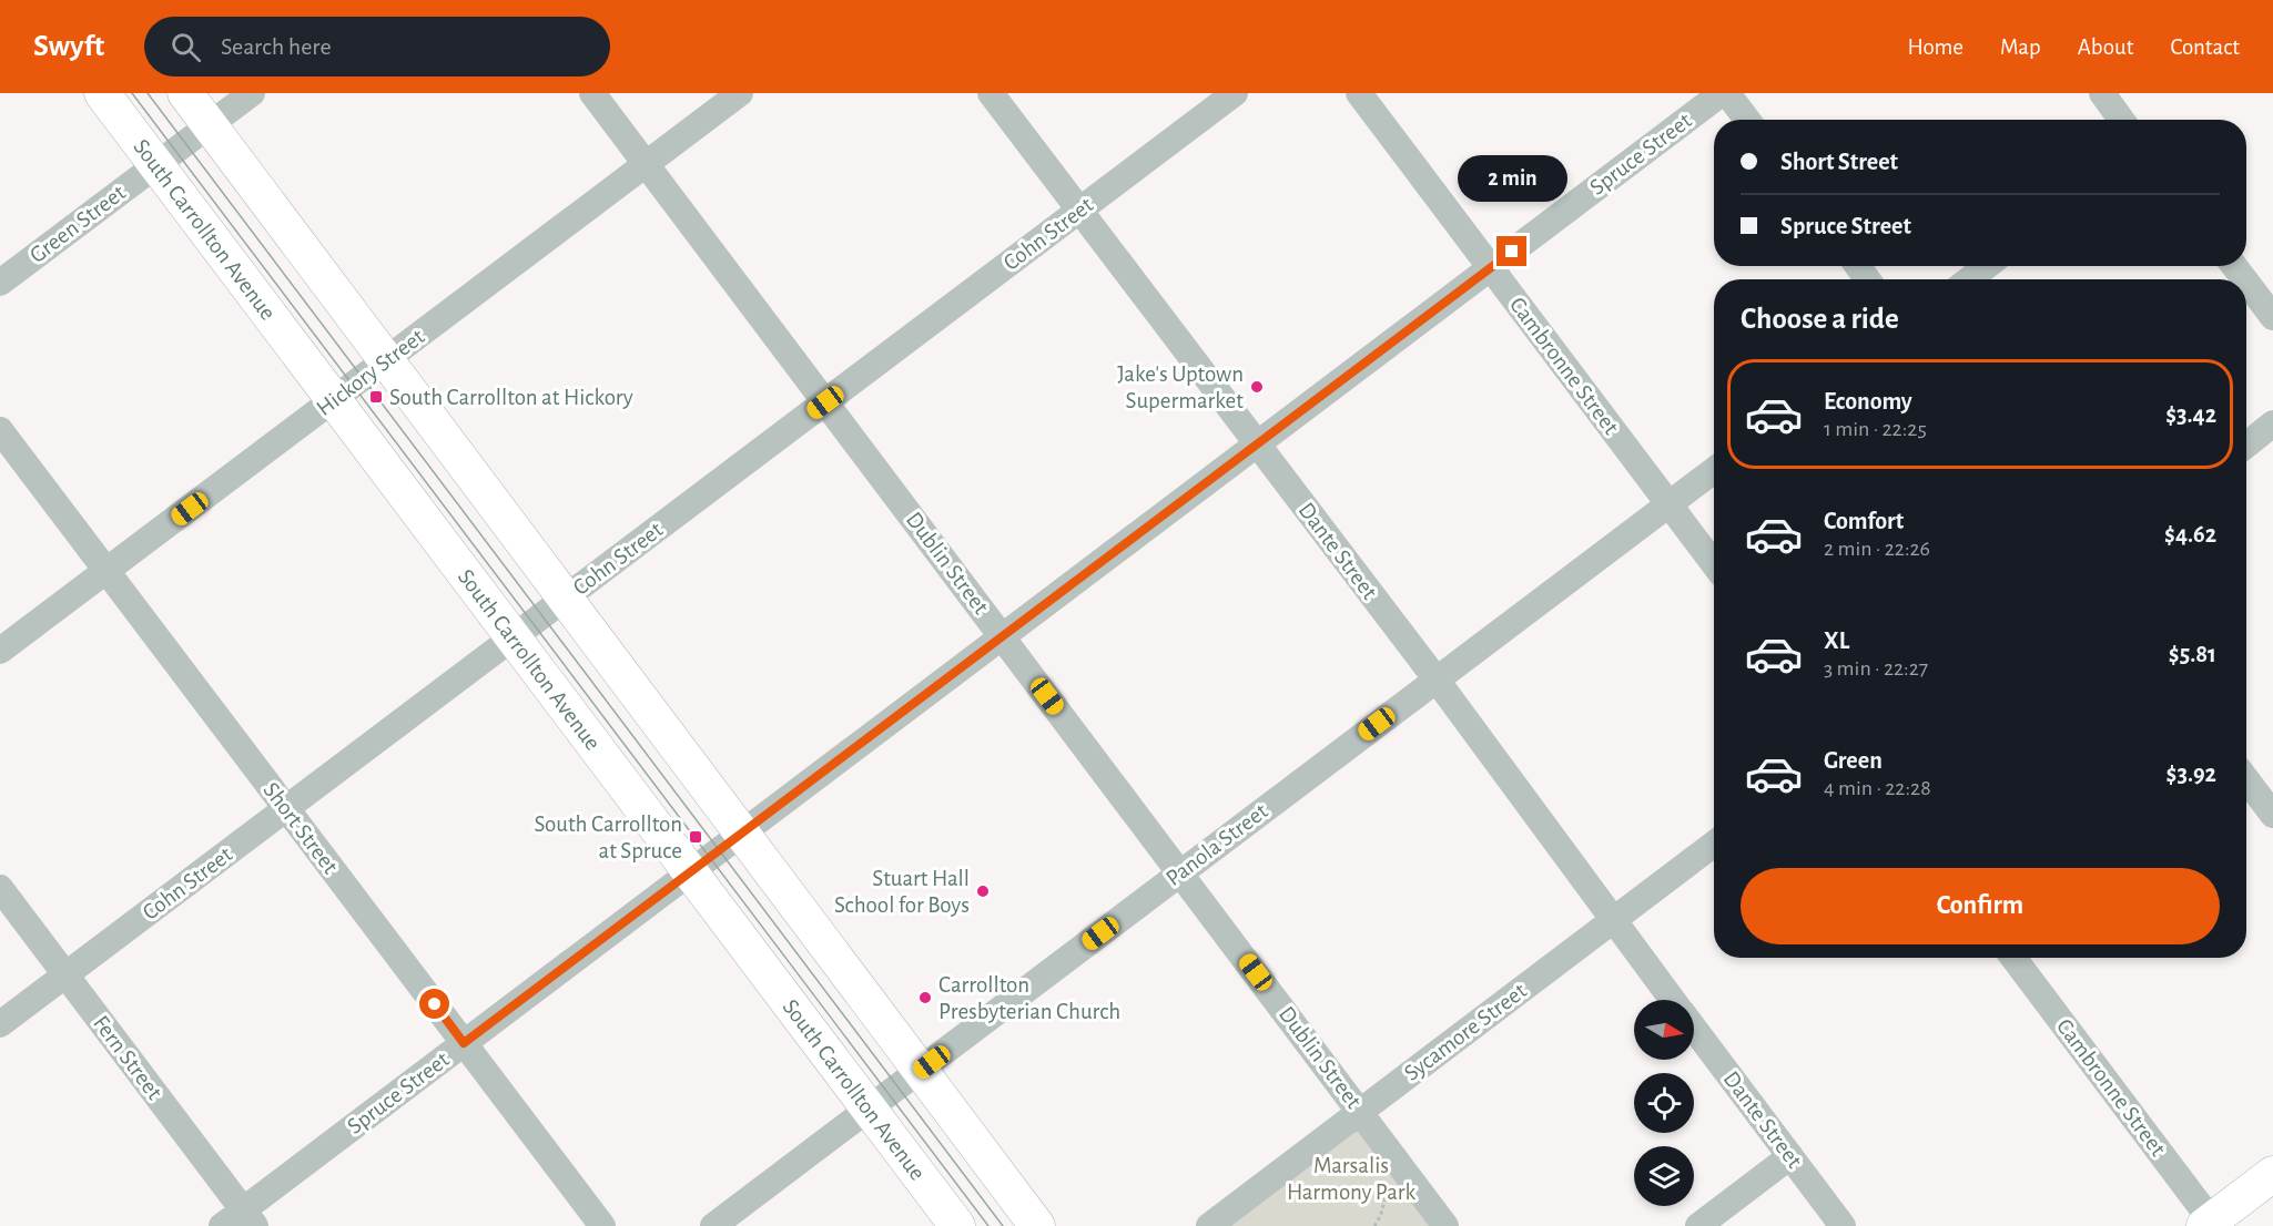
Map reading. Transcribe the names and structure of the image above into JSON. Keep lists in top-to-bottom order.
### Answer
{
  "streets": {
    "main road": ["South Carrollton Avenue"],
    "street": [
      "Spruce Street",
      "Green Street",
      "Cohn Street",
      "Cambronne Street",
      "Hickory Street",
      "Dante Street",
      "Dublin Street",
      "Short Street",
      "Panola Street",
      "Sycamore Street",
      "Fern Street"
    ]
  },
  "crossings": [
    ["Spruce Street", "South Carrollton Avenue"],
    ["Spruce Street", "Cambronne Street"],
    ["Spruce Street", "Dante Street"],
    ["Spruce Street", "Dublin Street"],
    ["Spruce Street", "Short Street"],
    ["Spruce Street", "Fern Street"],
    ["Green Street", "South Carrollton Avenue"],
    ["South Carrollton Avenue", "Cohn Street"],
    ["South Carrollton Avenue", "Hickory Street"],
    ["South Carrollton Avenue", "Panola Street"],
    ["Cohn Street", "Dante Street"],
    ["Cohn Street", "Dublin Street"],
    ["Cohn Street", "Short Street"],
    ["Cohn Street", "Fern Street"],
    ["Cambronne Street", "Panola Street"],
    ["Hickory Street", "Dublin Street"],
    ["Hickory Street", "Short Street"],
    ["Dante Street", "Panola Street"],
    ["Dante Street", "Sycamore Street"],
    ["Dublin Street", "Panola Street"],
    ["Dublin Street", "Sycamore Street"]
  ],
  "parks": ["Marsalis Harmony Park"],
  "places": {
    "other": ["Jake's Uptown Supermarket", "Stuart Hall School for Boys", "Carrollton Presbyterian Church"],
    "transit": ["South Carrollton at Hickory", "South Carrollton at Spruce"]
  },
  "north": "right",
  "page": {
    "header": "Swyft",
    "search": "Search here",
    "nav": [
      "Home",
      "Map",
      "About",
      "Contact"
    ],
    "banner": ["Short Street", "Spruce Street"],
    "bubble": "2 min",
    "heading": "Choose a ride",
    "list": [
      {
        "name": "Economy",
        "note": "1 min · 22:25",
        "value": "$3.42"
      },
      {
        "name": "Comfort",
        "note": "2 min · 22:26",
        "value": "$4.62"
      },
      {
        "name": "XL",
        "note": "3 min · 22:27",
        "value": "$5.81"
      },
      {
        "name": "Green",
        "note": "4 min · 22:28",
        "value": "$3.92"
      }
    ],
    "buttons": "Confirm"
  }
}
